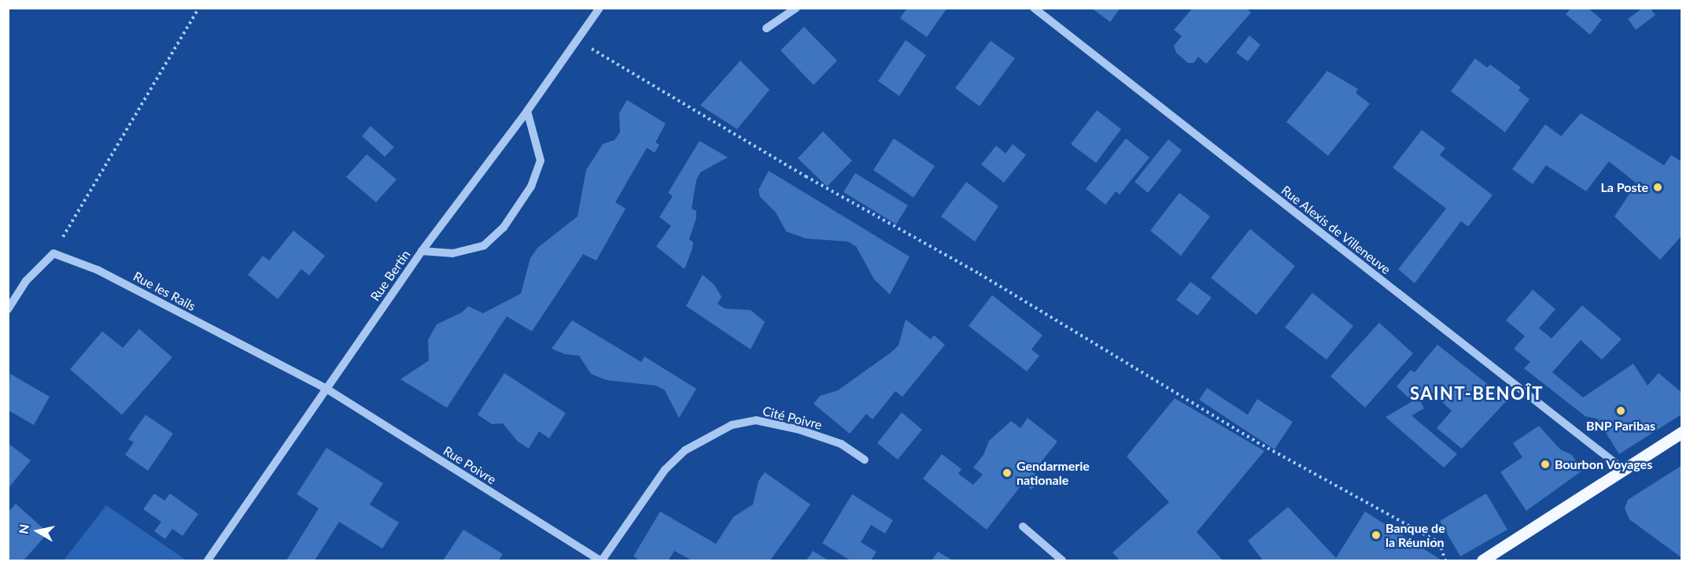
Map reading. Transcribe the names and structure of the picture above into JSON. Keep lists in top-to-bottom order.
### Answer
{
  "streets": {
    "street": [
      "Rue Alexis de Villeneuve",
      "Rue Bertin",
      "Rue les Rails",
      "Cité Poivre",
      "Rue Poivre"
    ]
  },
  "crossings": [
    ["Rue Bertin", "Rue les Rails"],
    ["Rue Bertin", "Rue Poivre"],
    ["Rue les Rails", "Rue Poivre"],
    ["Cité Poivre", "Rue Poivre"]
  ],
  "districts": ["SAINT-BENOÎT"],
  "places": [
    "La Poste",
    "BNP Paribas",
    "Bourbon Voyages",
    "Gendarmerie nationale",
    "Banque de la Réunion"
  ],
  "north": "left"
}
